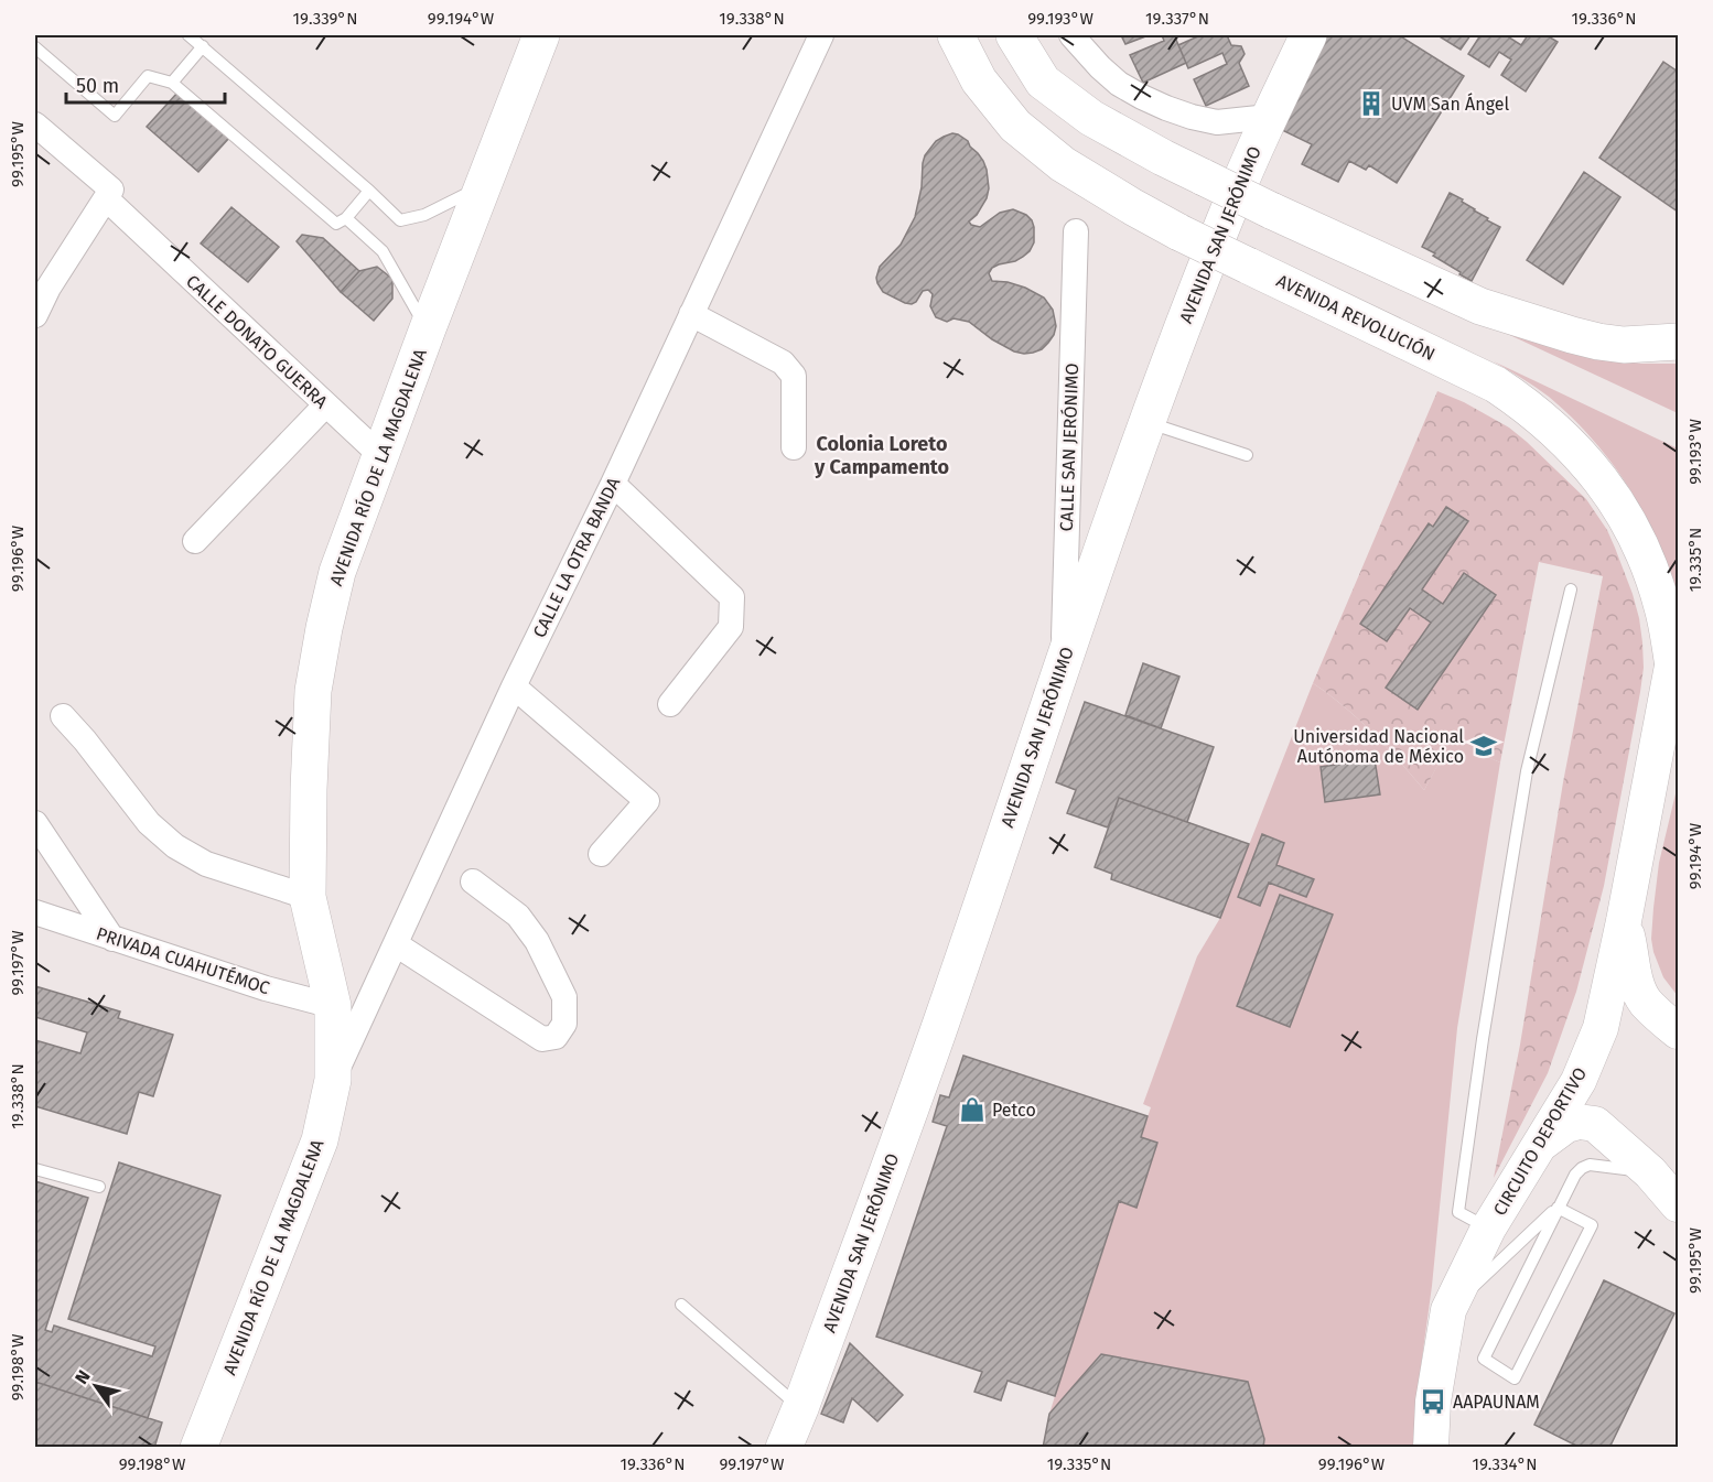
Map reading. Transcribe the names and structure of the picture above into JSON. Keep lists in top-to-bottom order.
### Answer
{
  "streets": {
    "main road": ["AVENIDA SAN JERÓNIMO", "AVENIDA REVOLUCIÓN", "AVENIDA RÍO DE LA MAGDALENA"],
    "street": [
      "CALLE DONATO GUERRA",
      "CALLE SAN JERÓNIMO",
      "CALLE LA OTRA BANDA",
      "PRIVADA CUAHUTÉMOC",
      "CIRCUITO DEPORTIVO"
    ]
  },
  "crossings": [
    ["AVENIDA SAN JERÓNIMO", "CALLE SAN JERÓNIMO"],
    ["AVENIDA REVOLUCIÓN", "CIRCUITO DEPORTIVO"],
    ["CALLE DONATO GUERRA", "AVENIDA RÍO DE LA MAGDALENA"],
    ["AVENIDA RÍO DE LA MAGDALENA", "CALLE LA OTRA BANDA"],
    ["AVENIDA RÍO DE LA MAGDALENA", "PRIVADA CUAHUTÉMOC"]
  ],
  "districts": ["Colonia Loreto y Campamento"],
  "places": {
    "building": ["UVM San Ángel"],
    "school or university": ["Universidad Nacional Autónoma de México"],
    "shop": ["Petco"],
    "bus stop": ["AAPAUNAM"]
  },
  "scale_bar": "50 m",
  "north": "top left",
  "coordinates": [
    "19.339°N",
    "99.194°W",
    "19.338°N",
    "99.193°W",
    "19.337°N",
    "19.336°N",
    "99.195°W",
    "99.196°W",
    "19.335°N",
    "99.197°W",
    "99.198°W",
    "19.334°N"
  ]
}
